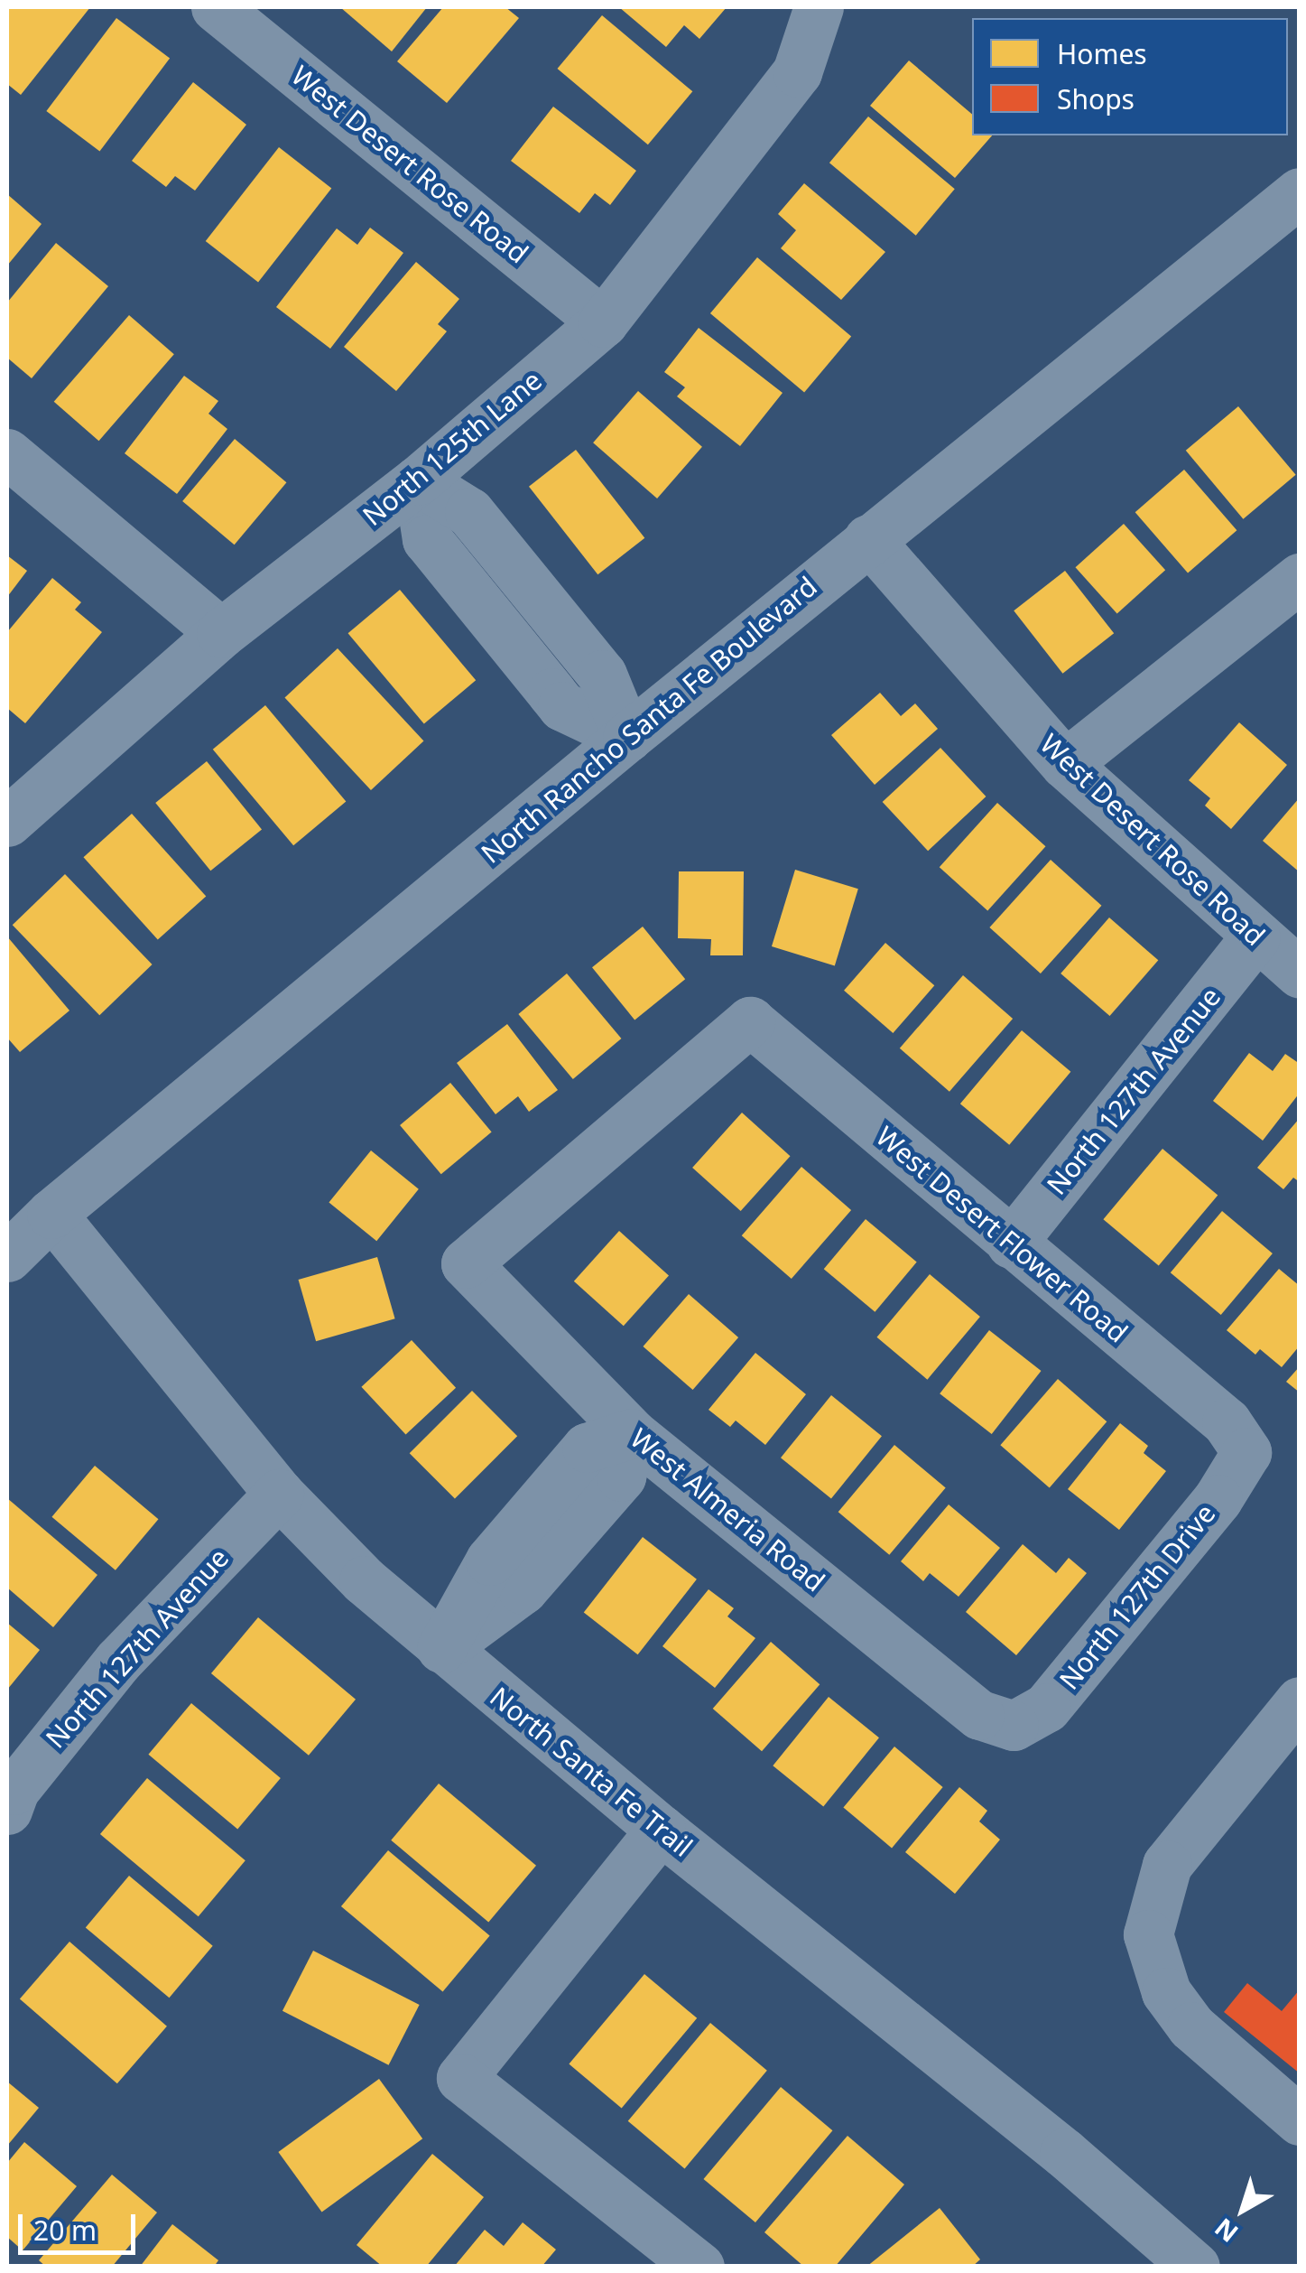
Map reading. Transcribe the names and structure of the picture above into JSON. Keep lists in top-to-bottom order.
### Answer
{
  "streets": {
    "street": [
      "West Desert Rose Road",
      "North 125th Lane",
      "North Rancho Santa Fe Boulevard",
      "North 127th Avenue",
      "West Desert Flower Road",
      "West Almeria Road",
      "North 127th Drive",
      "North Santa Fe Trail"
    ]
  },
  "crossings": [
    ["West Desert Rose Road", "North 125th Lane"],
    ["West Desert Rose Road", "North Rancho Santa Fe Boulevard"],
    ["West Desert Rose Road", "North 127th Avenue"],
    ["North Rancho Santa Fe Boulevard", "North Santa Fe Trail"],
    ["North 127th Avenue", "West Desert Flower Road"],
    ["North 127th Avenue", "North Santa Fe Trail"],
    ["West Desert Flower Road", "West Almeria Road"],
    ["West Desert Flower Road", "North 127th Drive"],
    ["West Almeria Road", "North 127th Drive"]
  ],
  "legend": ["Homes", "Shops"],
  "scale_bar": "20 m",
  "north": "bottom left"
}
